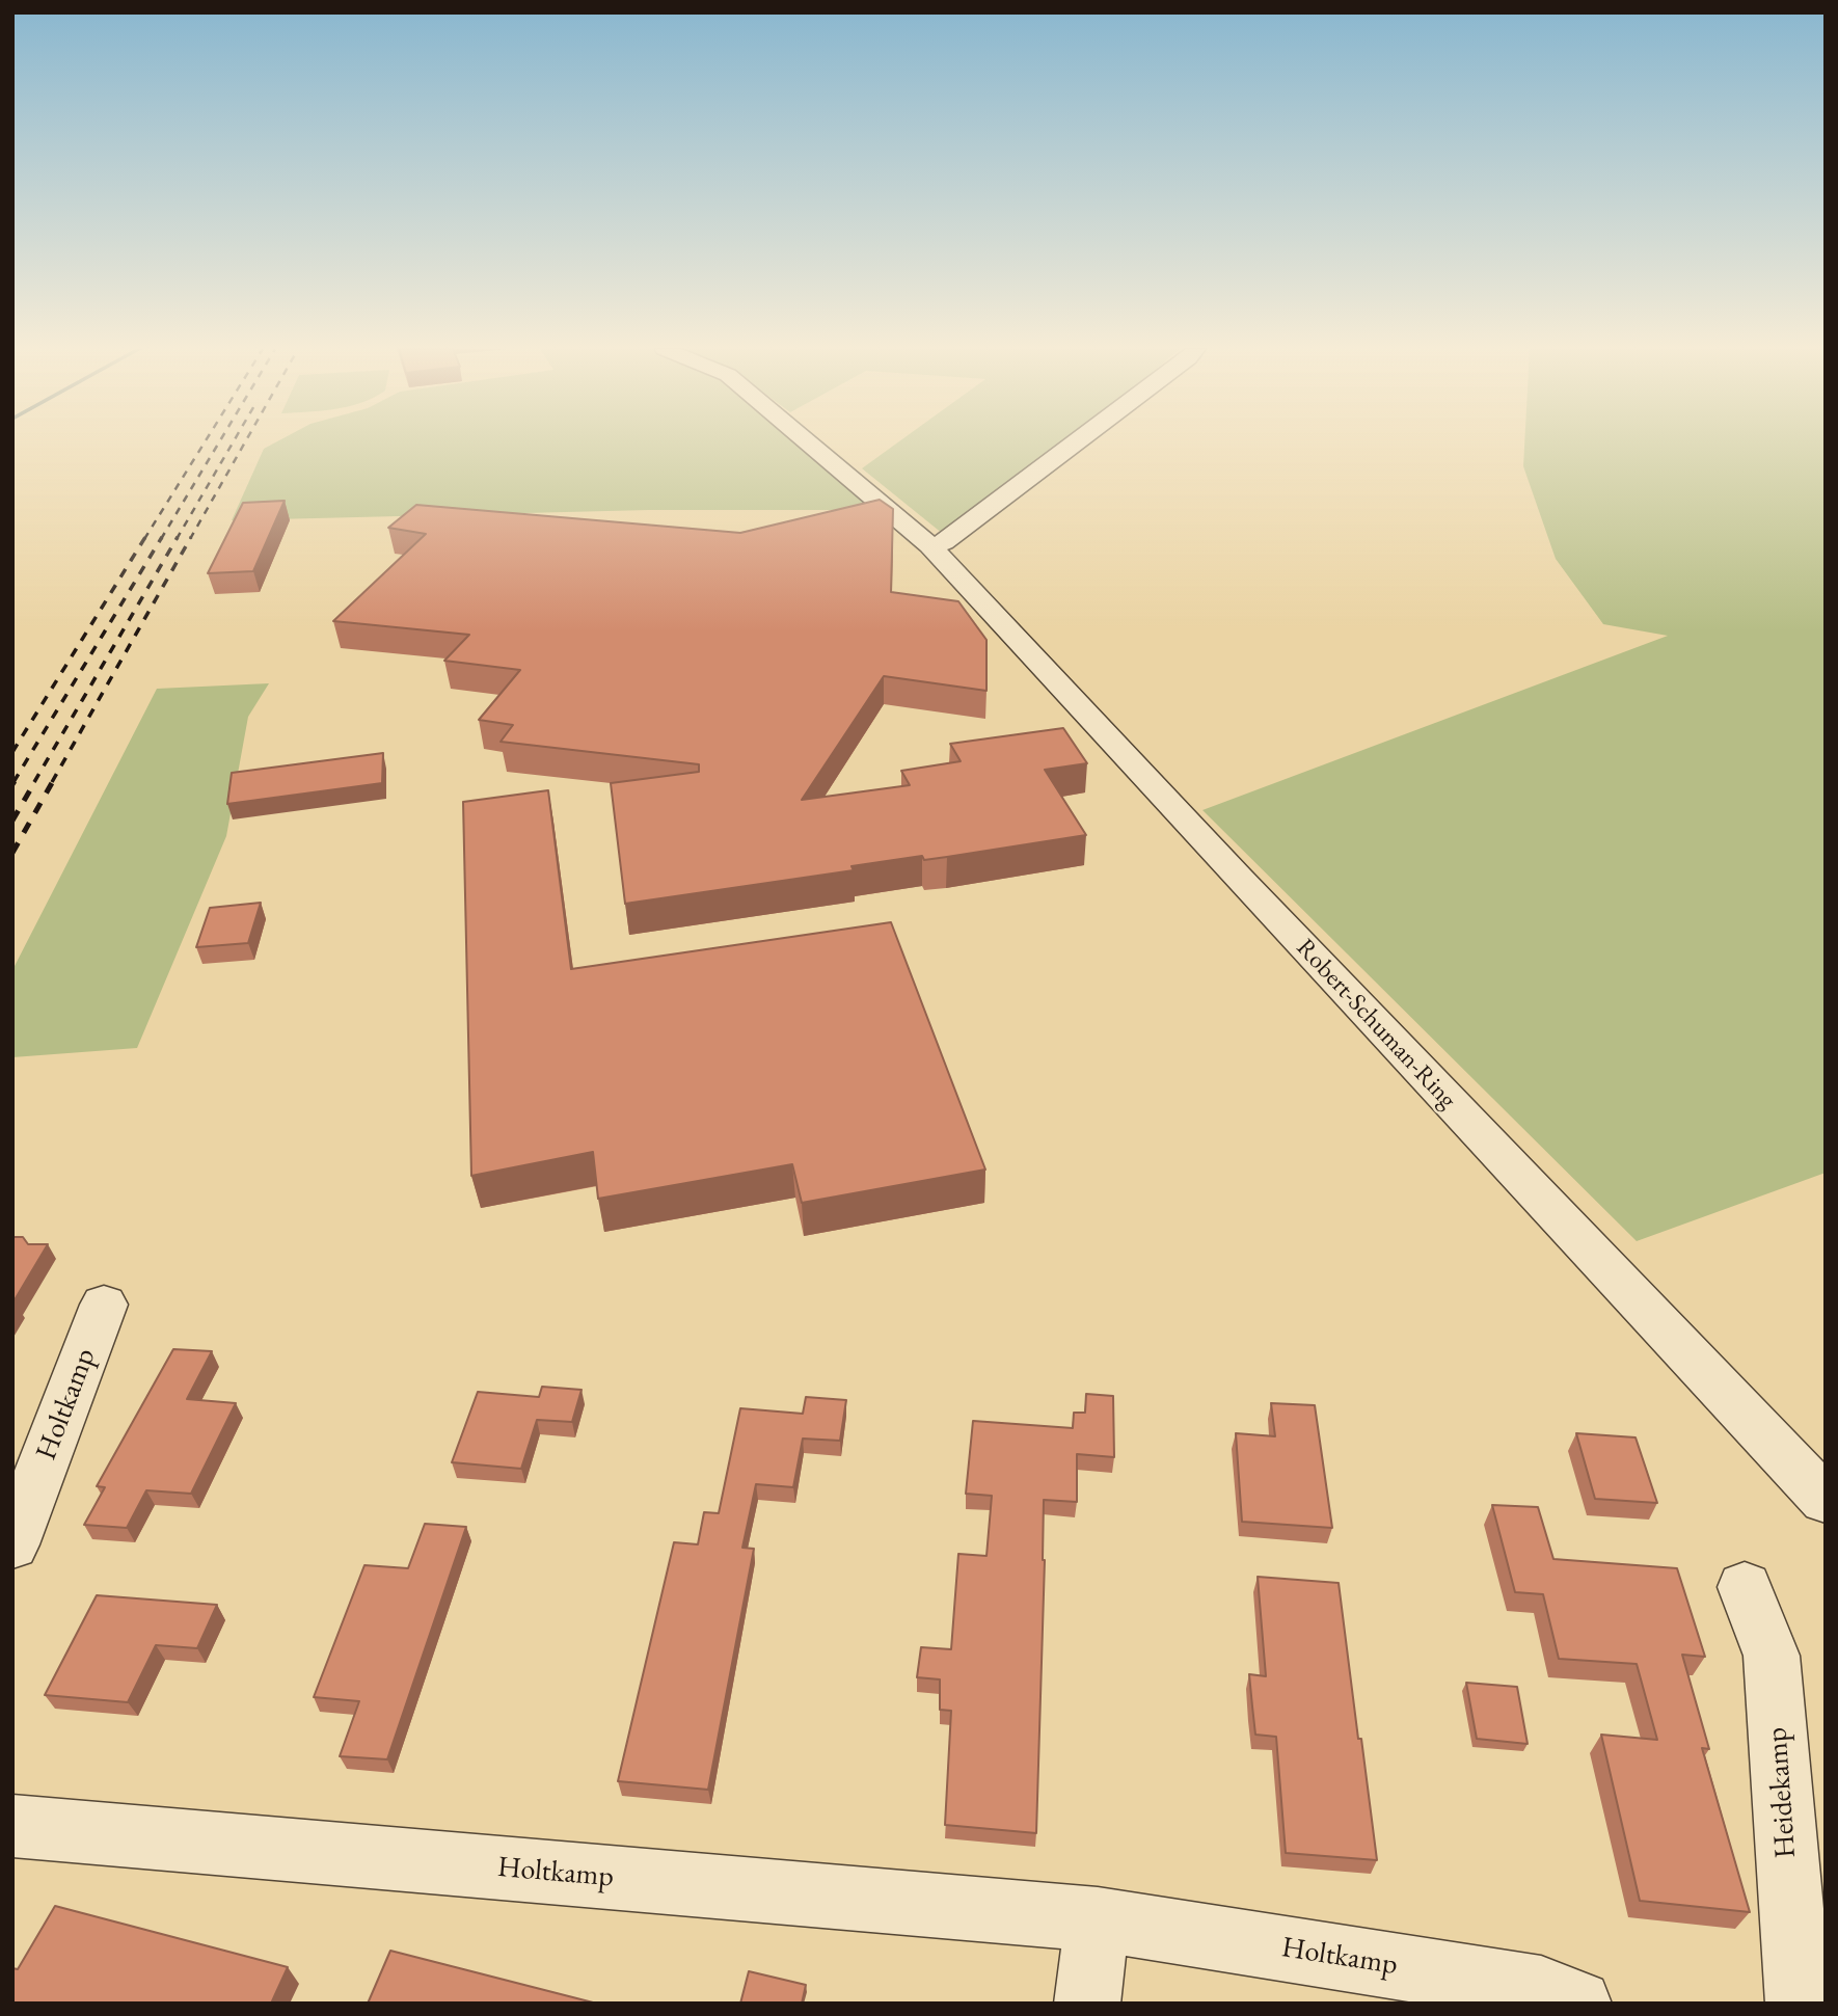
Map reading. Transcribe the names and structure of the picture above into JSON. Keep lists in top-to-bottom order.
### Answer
{
  "streets": {
    "street": ["Robert-Schuman-Ring", "Holtkamp", "Heidekamp"]
  }
}
